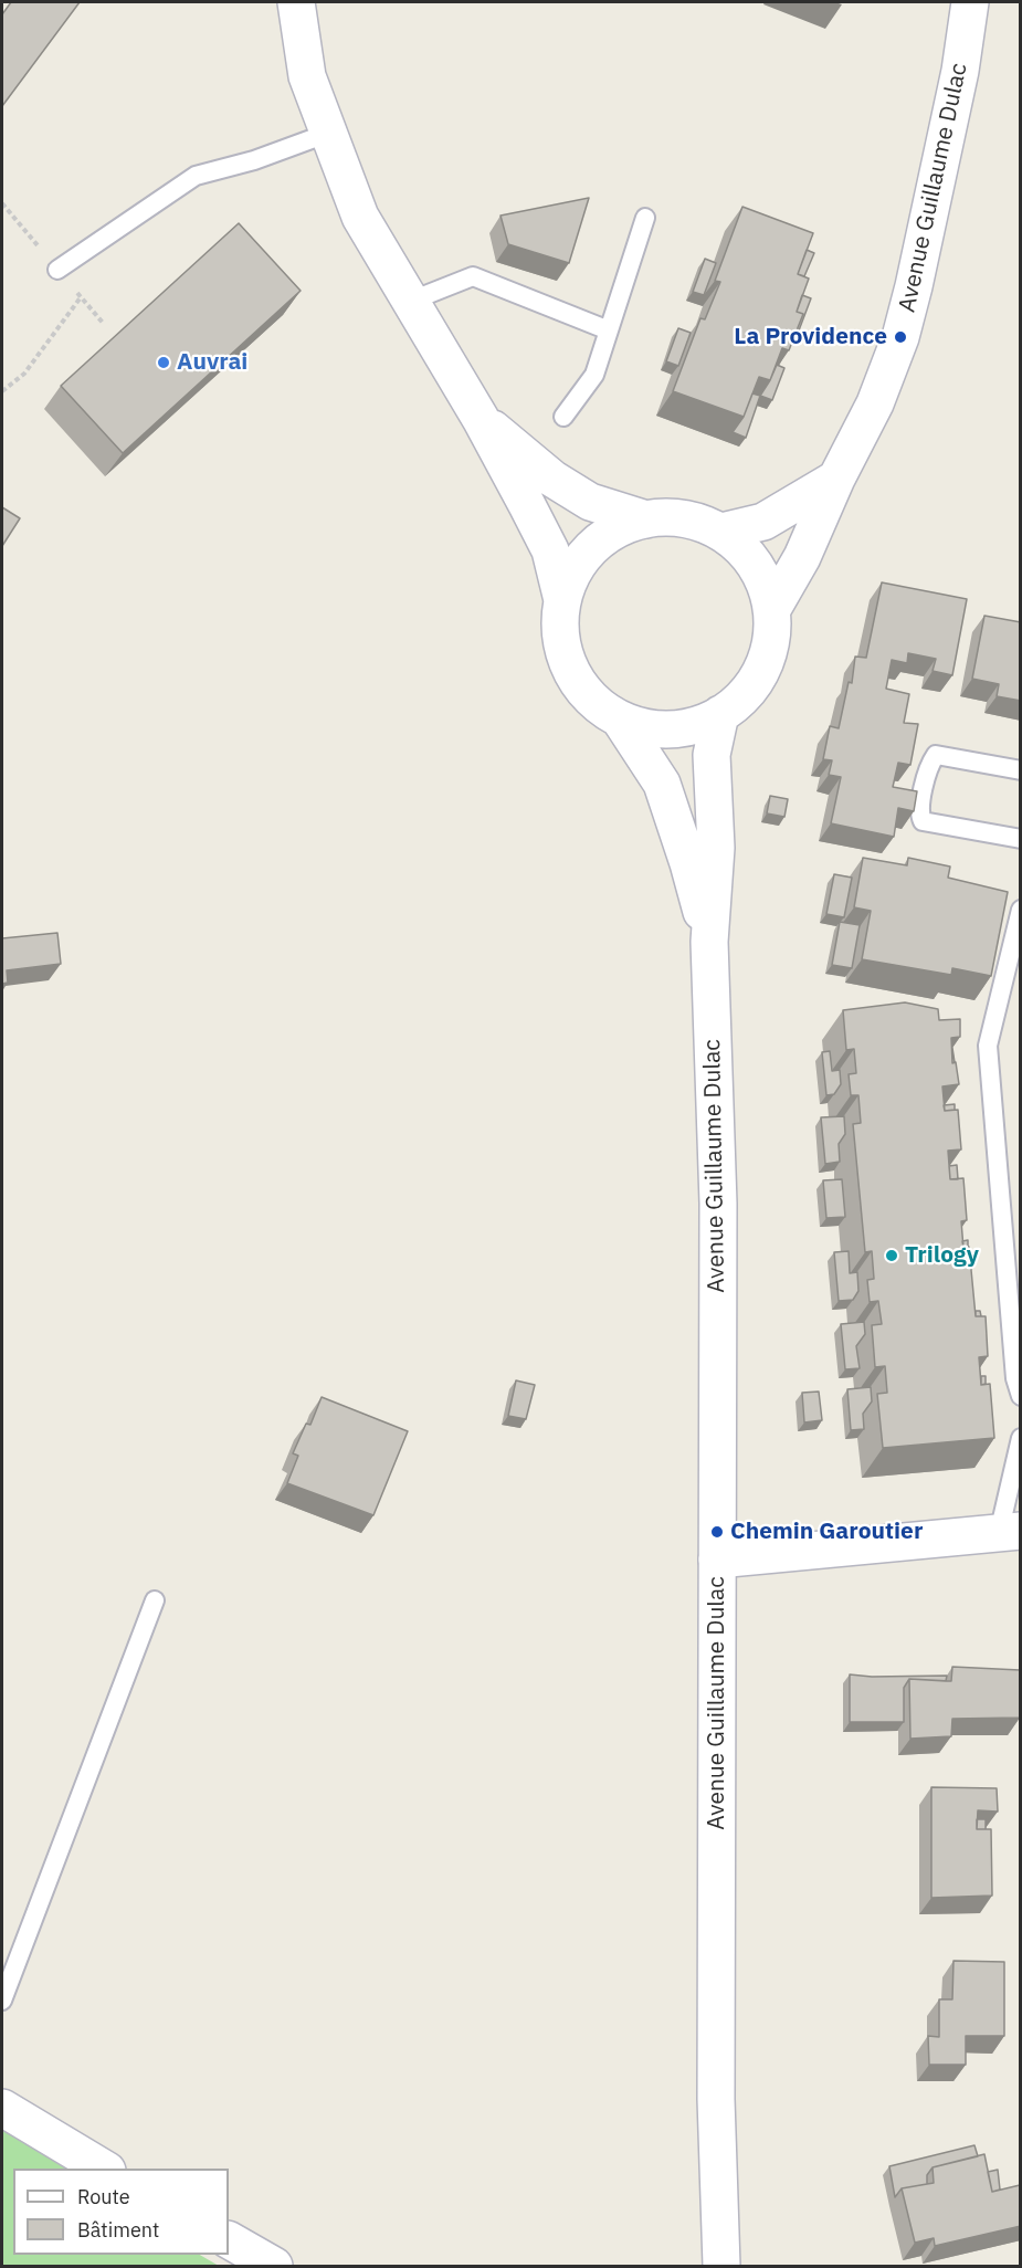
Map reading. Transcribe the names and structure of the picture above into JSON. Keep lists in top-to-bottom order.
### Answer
{
  "streets": {
    "main road": ["Avenue Guillaume Dulac"]
  },
  "places": [
    "La Providence",
    "Auvrai",
    "Trilogy",
    "Chemin Garoutier"
  ],
  "legend": ["Route", "Bâtiment"]
}
